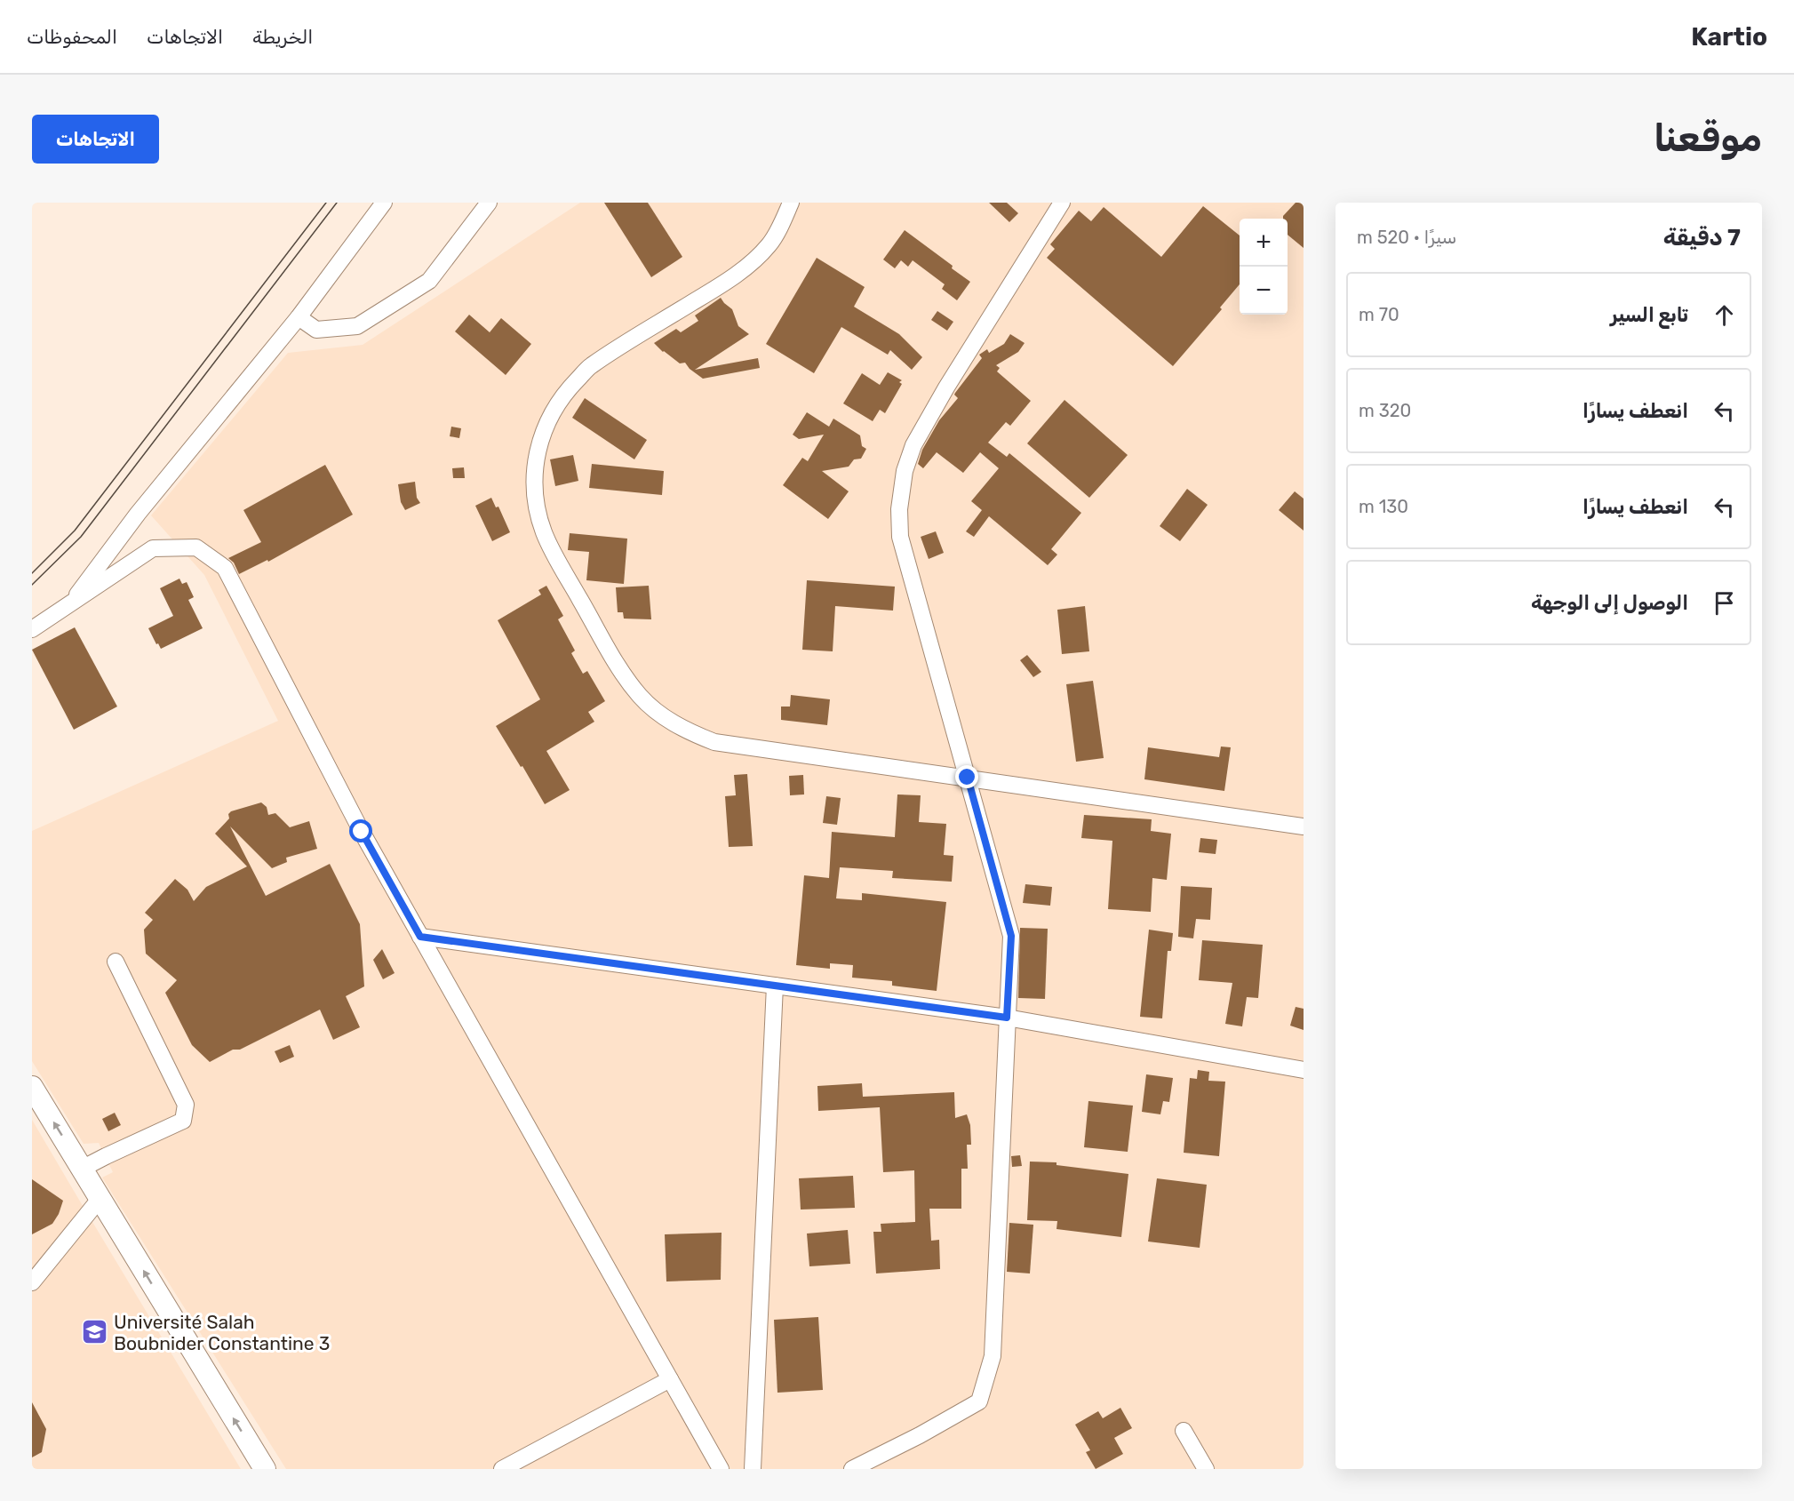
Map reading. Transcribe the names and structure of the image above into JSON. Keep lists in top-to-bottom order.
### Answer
{
  "places": {
    "school or university": ["Université Salah Boubnider Constantine 3"]
  },
  "page": {
    "header": "Kartio",
    "nav": ["الخريطة", "الاتجاهات", "المحفوظات"],
    "buttons": "الاتجاهات",
    "title": "موقعنا",
    "heading": ["7 دقيقة", "سيرًا · 520 m"],
    "map_buttons": ["+", "−"],
    "list": [
      ["تابع السير", "70 m"],
      ["انعطف يسارًا", "320 m"],
      ["انعطف يسارًا", "130 m"],
      "الوصول إلى الوجهة"
    ]
  }
}
